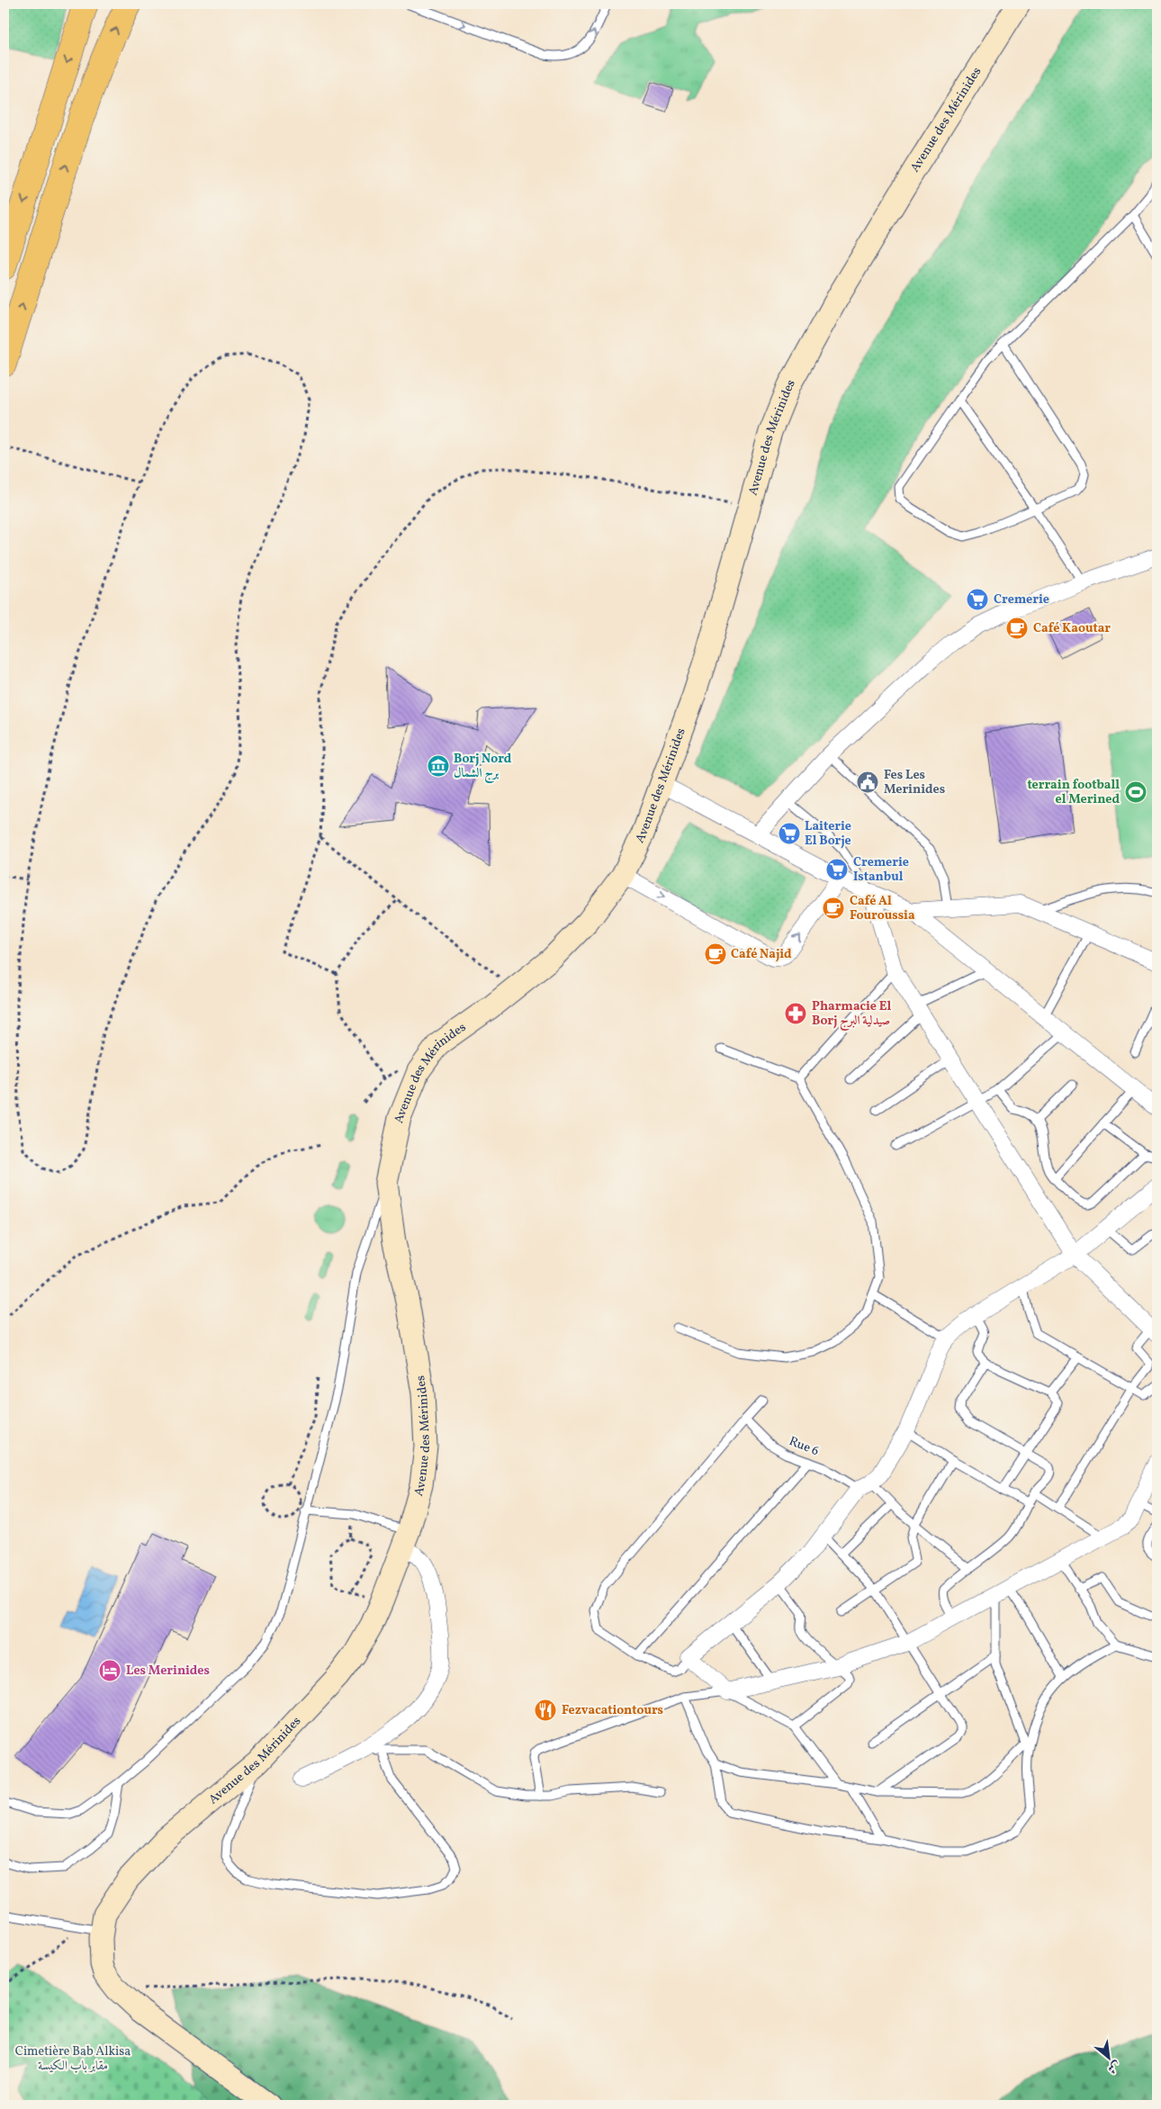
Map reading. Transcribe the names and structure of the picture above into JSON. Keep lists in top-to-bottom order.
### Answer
{
  "streets": {
    "main road": ["Avenue des Mérinides"],
    "lane": ["Rue 6"]
  },
  "parks": ["Cimetière Bab Alkisa مقابر باب الكيسة"],
  "places": {
    "supermarket": ["Cremerie", "Laiterie El Borje", "Cremerie Istanbul"],
    "cafe": ["Café Kaoutar", "Café Al Fouroussia", "Café Najid"],
    "museum": ["Borj Nord برج الشمال"],
    "public building": ["Fes Les Merinides"],
    "sports": ["terrain football el Merined"],
    "pharmacy": ["Pharmacie El Borj صيدلية البرج"],
    "hotel": ["Les Merinides"],
    "restaurant": ["Fezvacationtours"]
  },
  "north": "bottom right"
}
